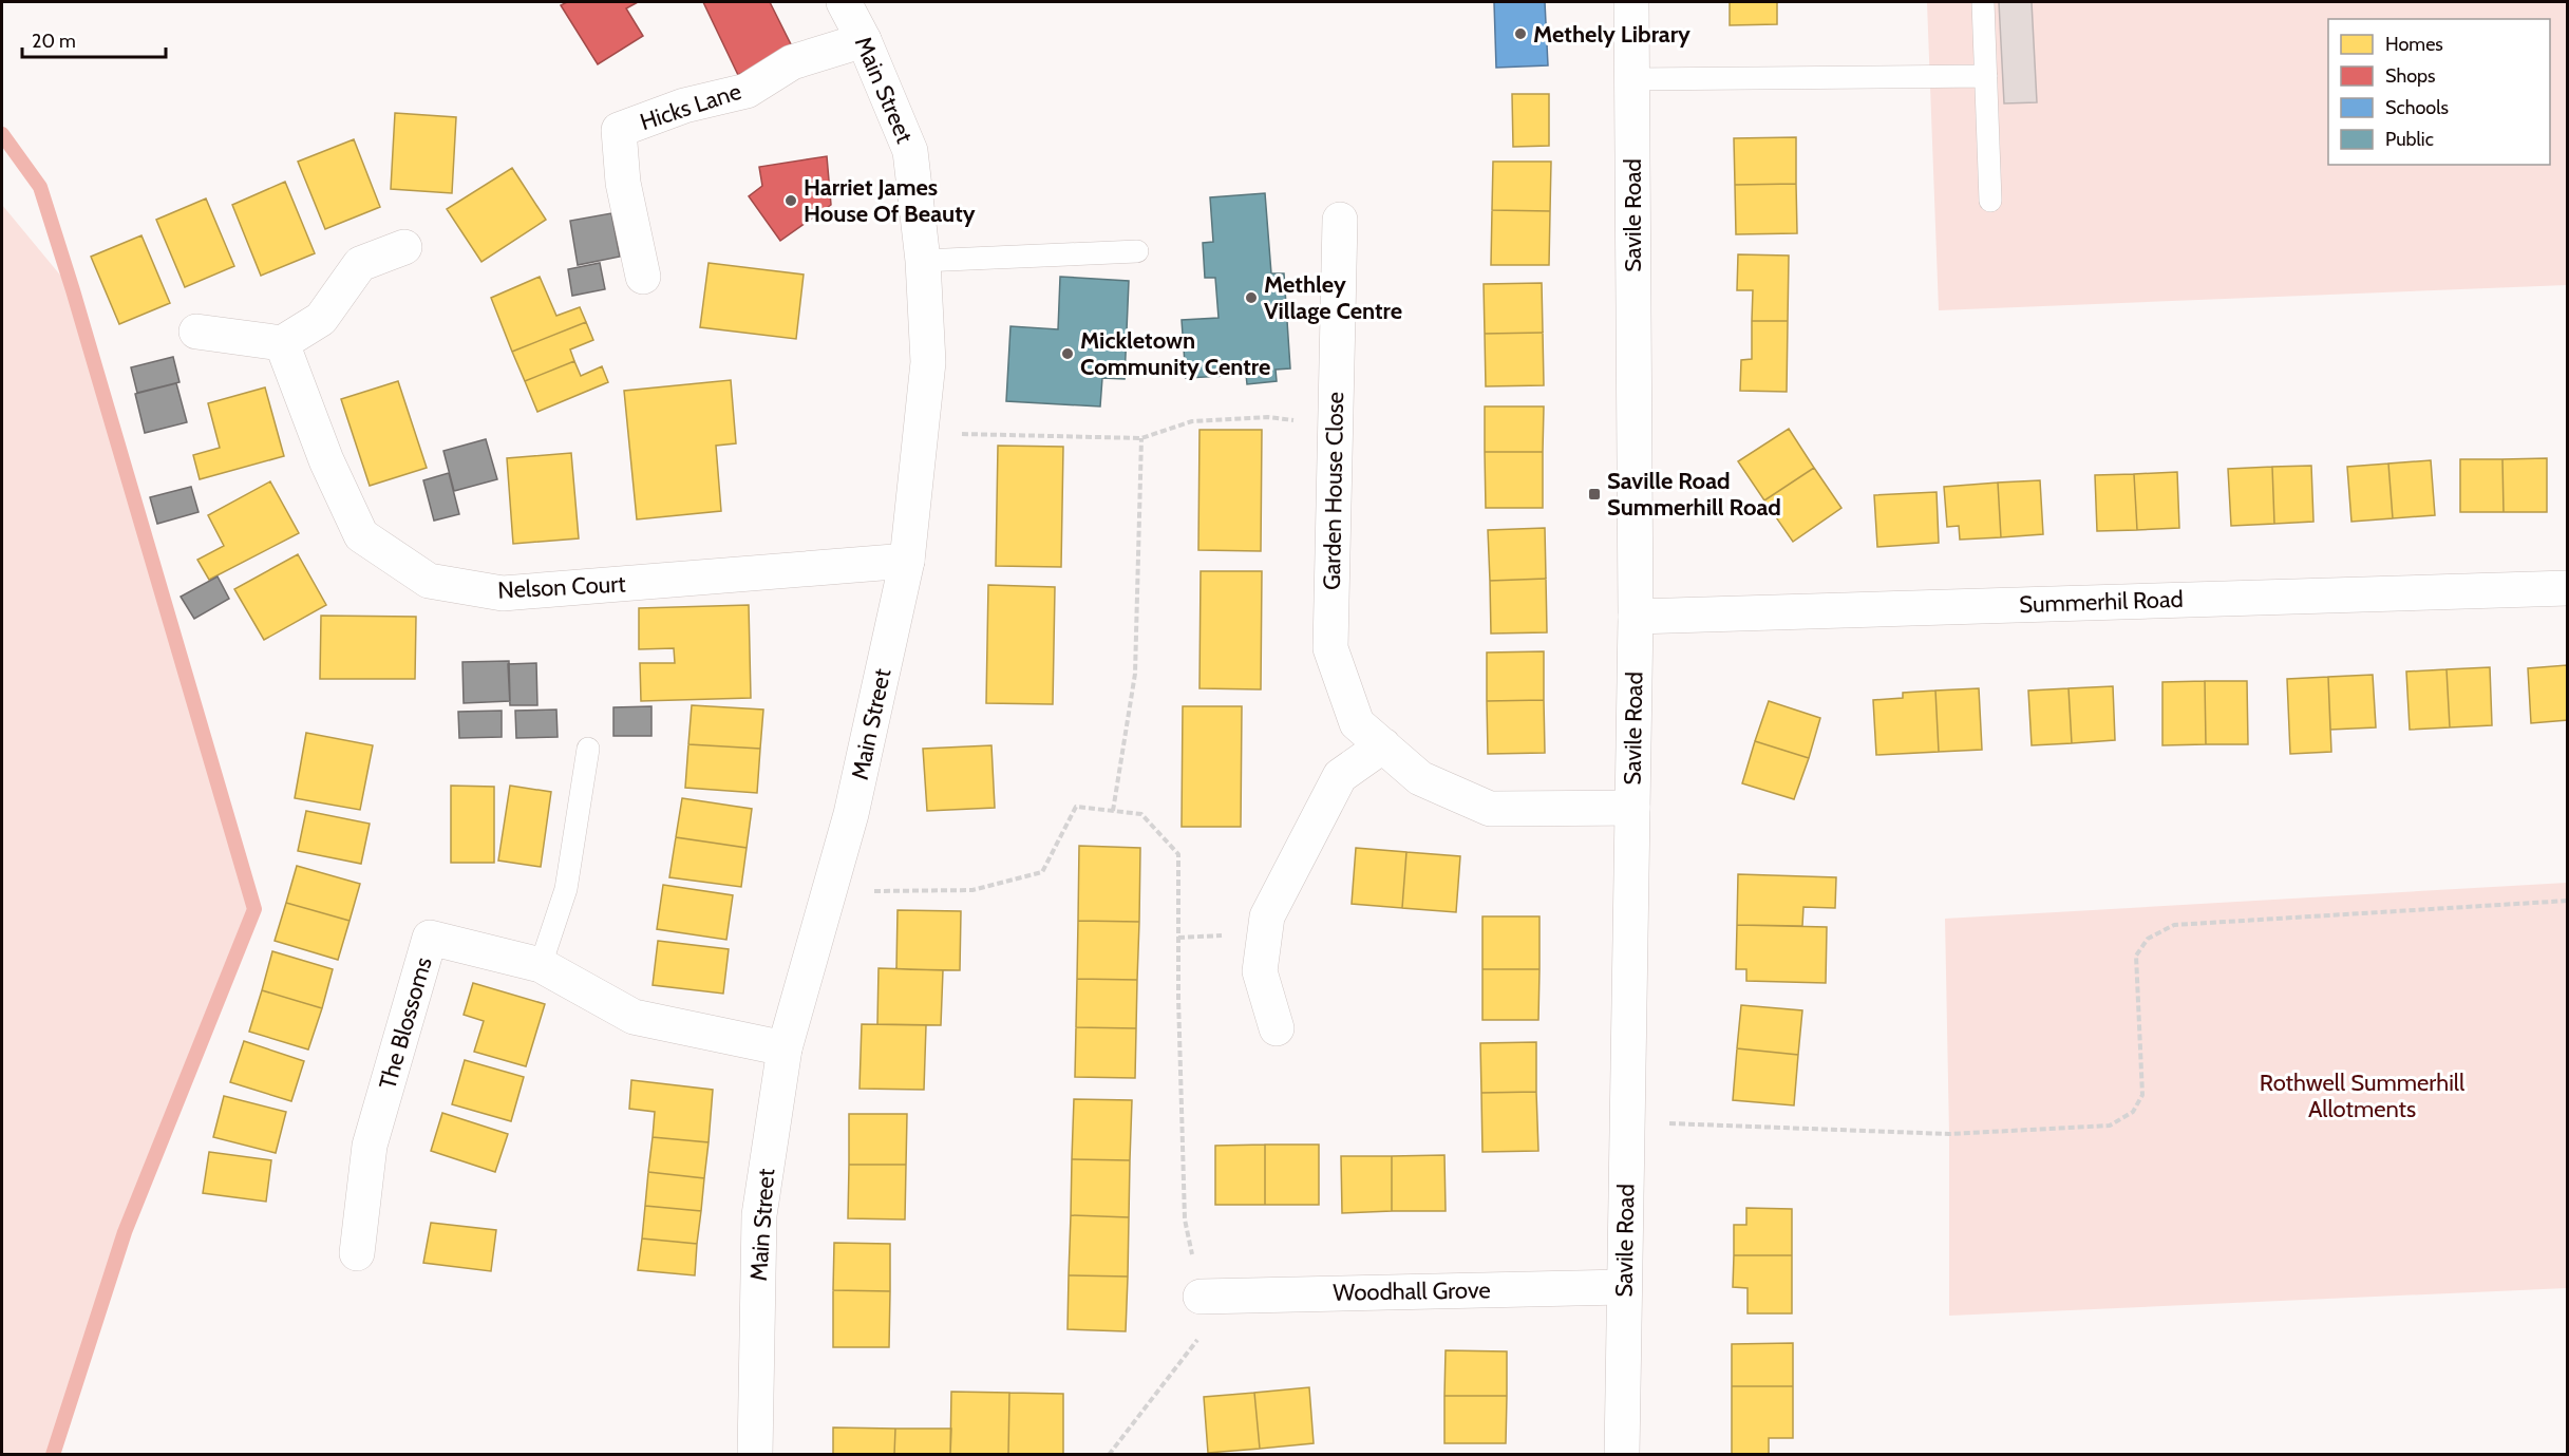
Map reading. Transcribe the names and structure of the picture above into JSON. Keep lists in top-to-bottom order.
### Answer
{
  "streets": {
    "street": [
      "Main Street",
      "Hicks Lane",
      "Savile Road",
      "Garden House Close",
      "Nelson Court",
      "Summerhil Road",
      "The Blossoms",
      "Woodhall Grove"
    ]
  },
  "crossings": [
    ["Main Street", "Hicks Lane"],
    ["Main Street", "Nelson Court"],
    ["Main Street", "The Blossoms"],
    ["Savile Road", "Garden House Close"],
    ["Savile Road", "Summerhil Road"],
    ["Savile Road", "Woodhall Grove"]
  ],
  "parks": ["Rothwell Summerhill Allotments"],
  "places": {
    "other": [
      "Methely Library",
      "Harriet James House Of Beauty",
      "Methley Village Centre",
      "Mickletown Community Centre"
    ],
    "transit": ["Saville Road Summerhill Road"]
  },
  "legend": [
    "Homes",
    "Shops",
    "Schools",
    "Public"
  ],
  "scale_bar": "20 m"
}
